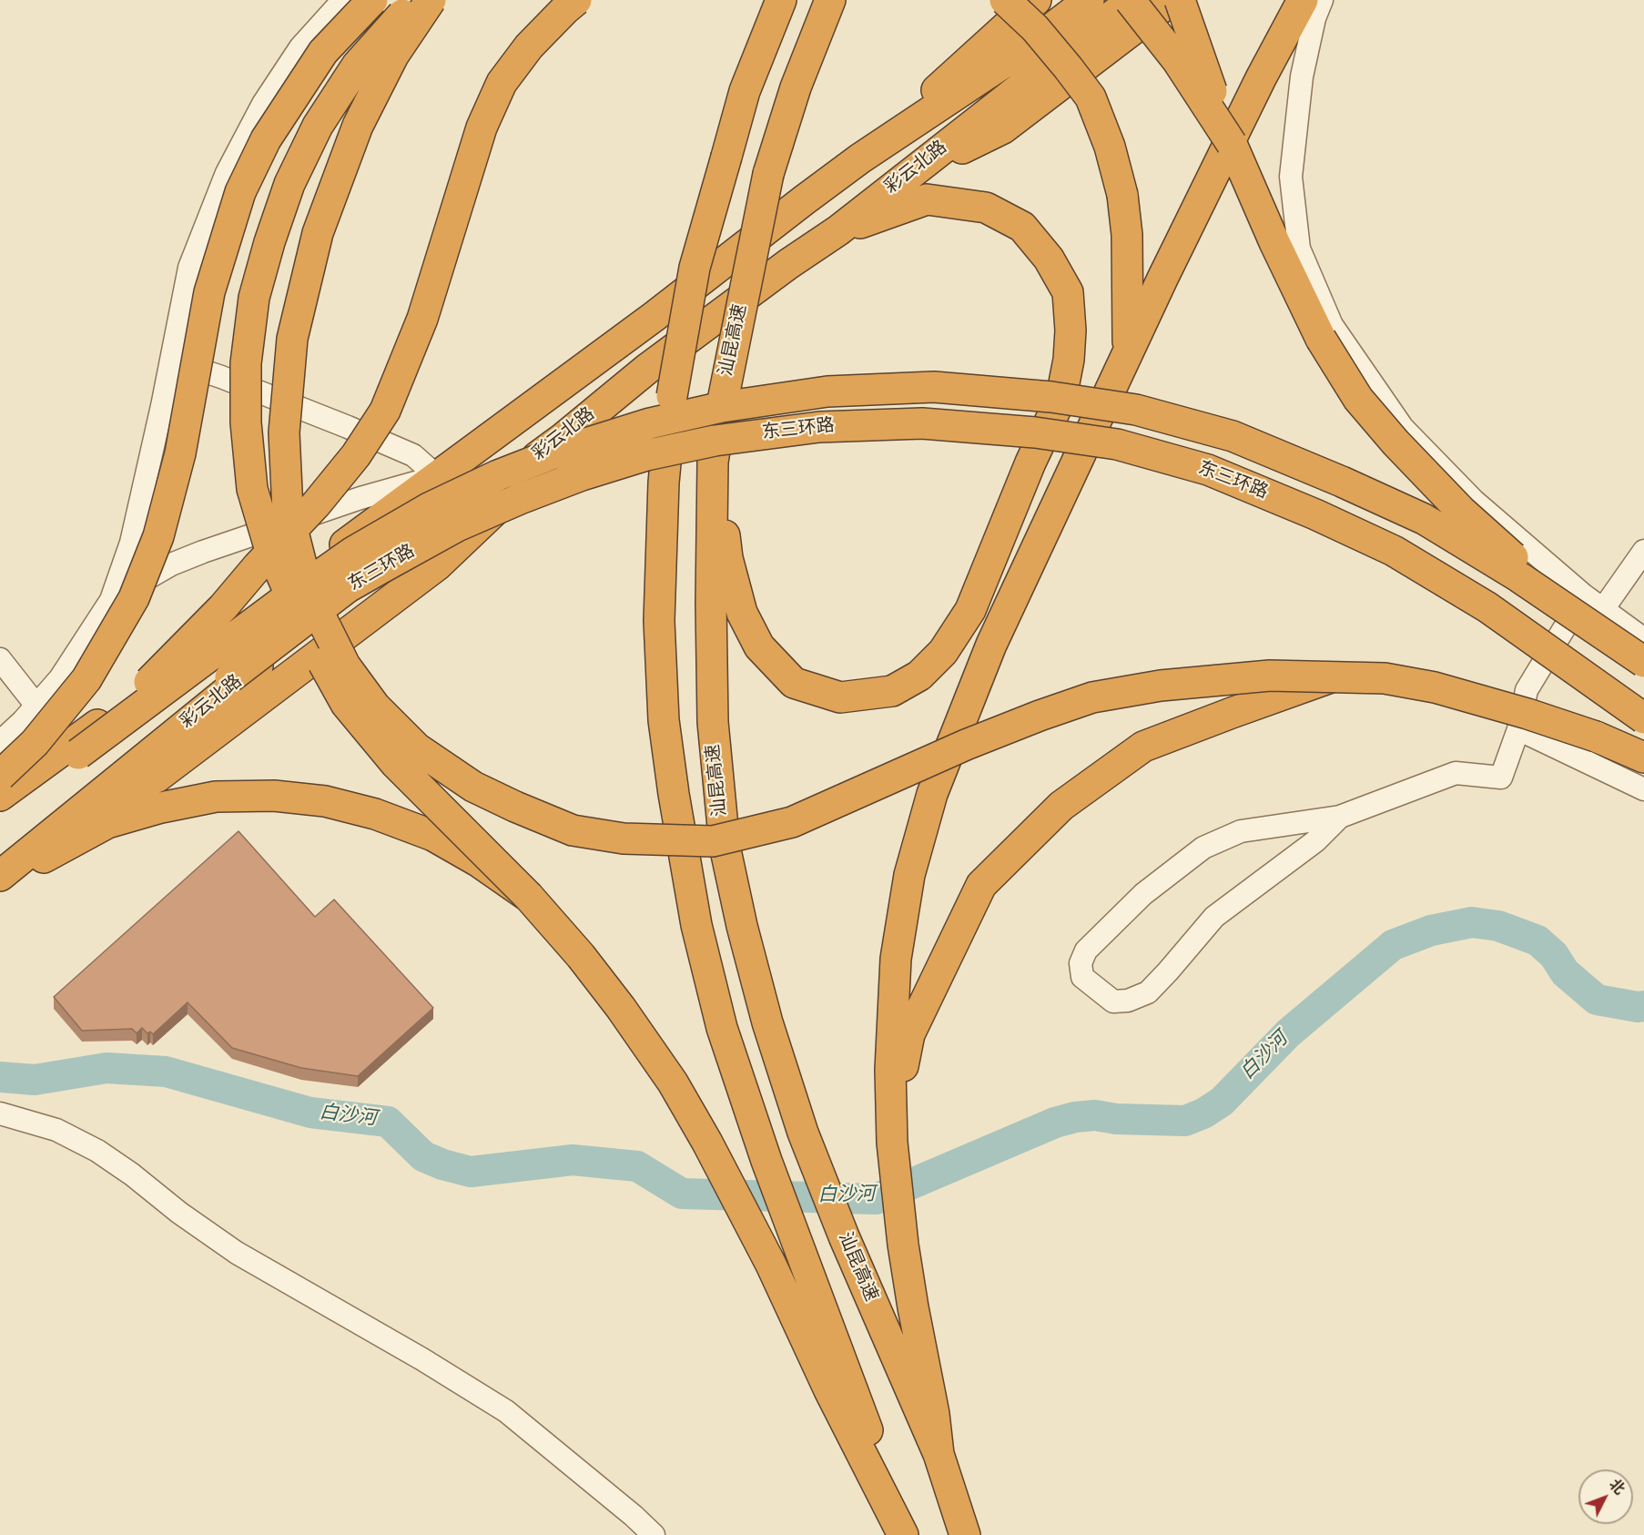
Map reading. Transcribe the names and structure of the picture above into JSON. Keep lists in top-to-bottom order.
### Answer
{
  "streets": {
    "highway": ["彩云北路", "汕昆高速", "东三环路"]
  },
  "water": ["白沙河"],
  "north": "top right"
}
